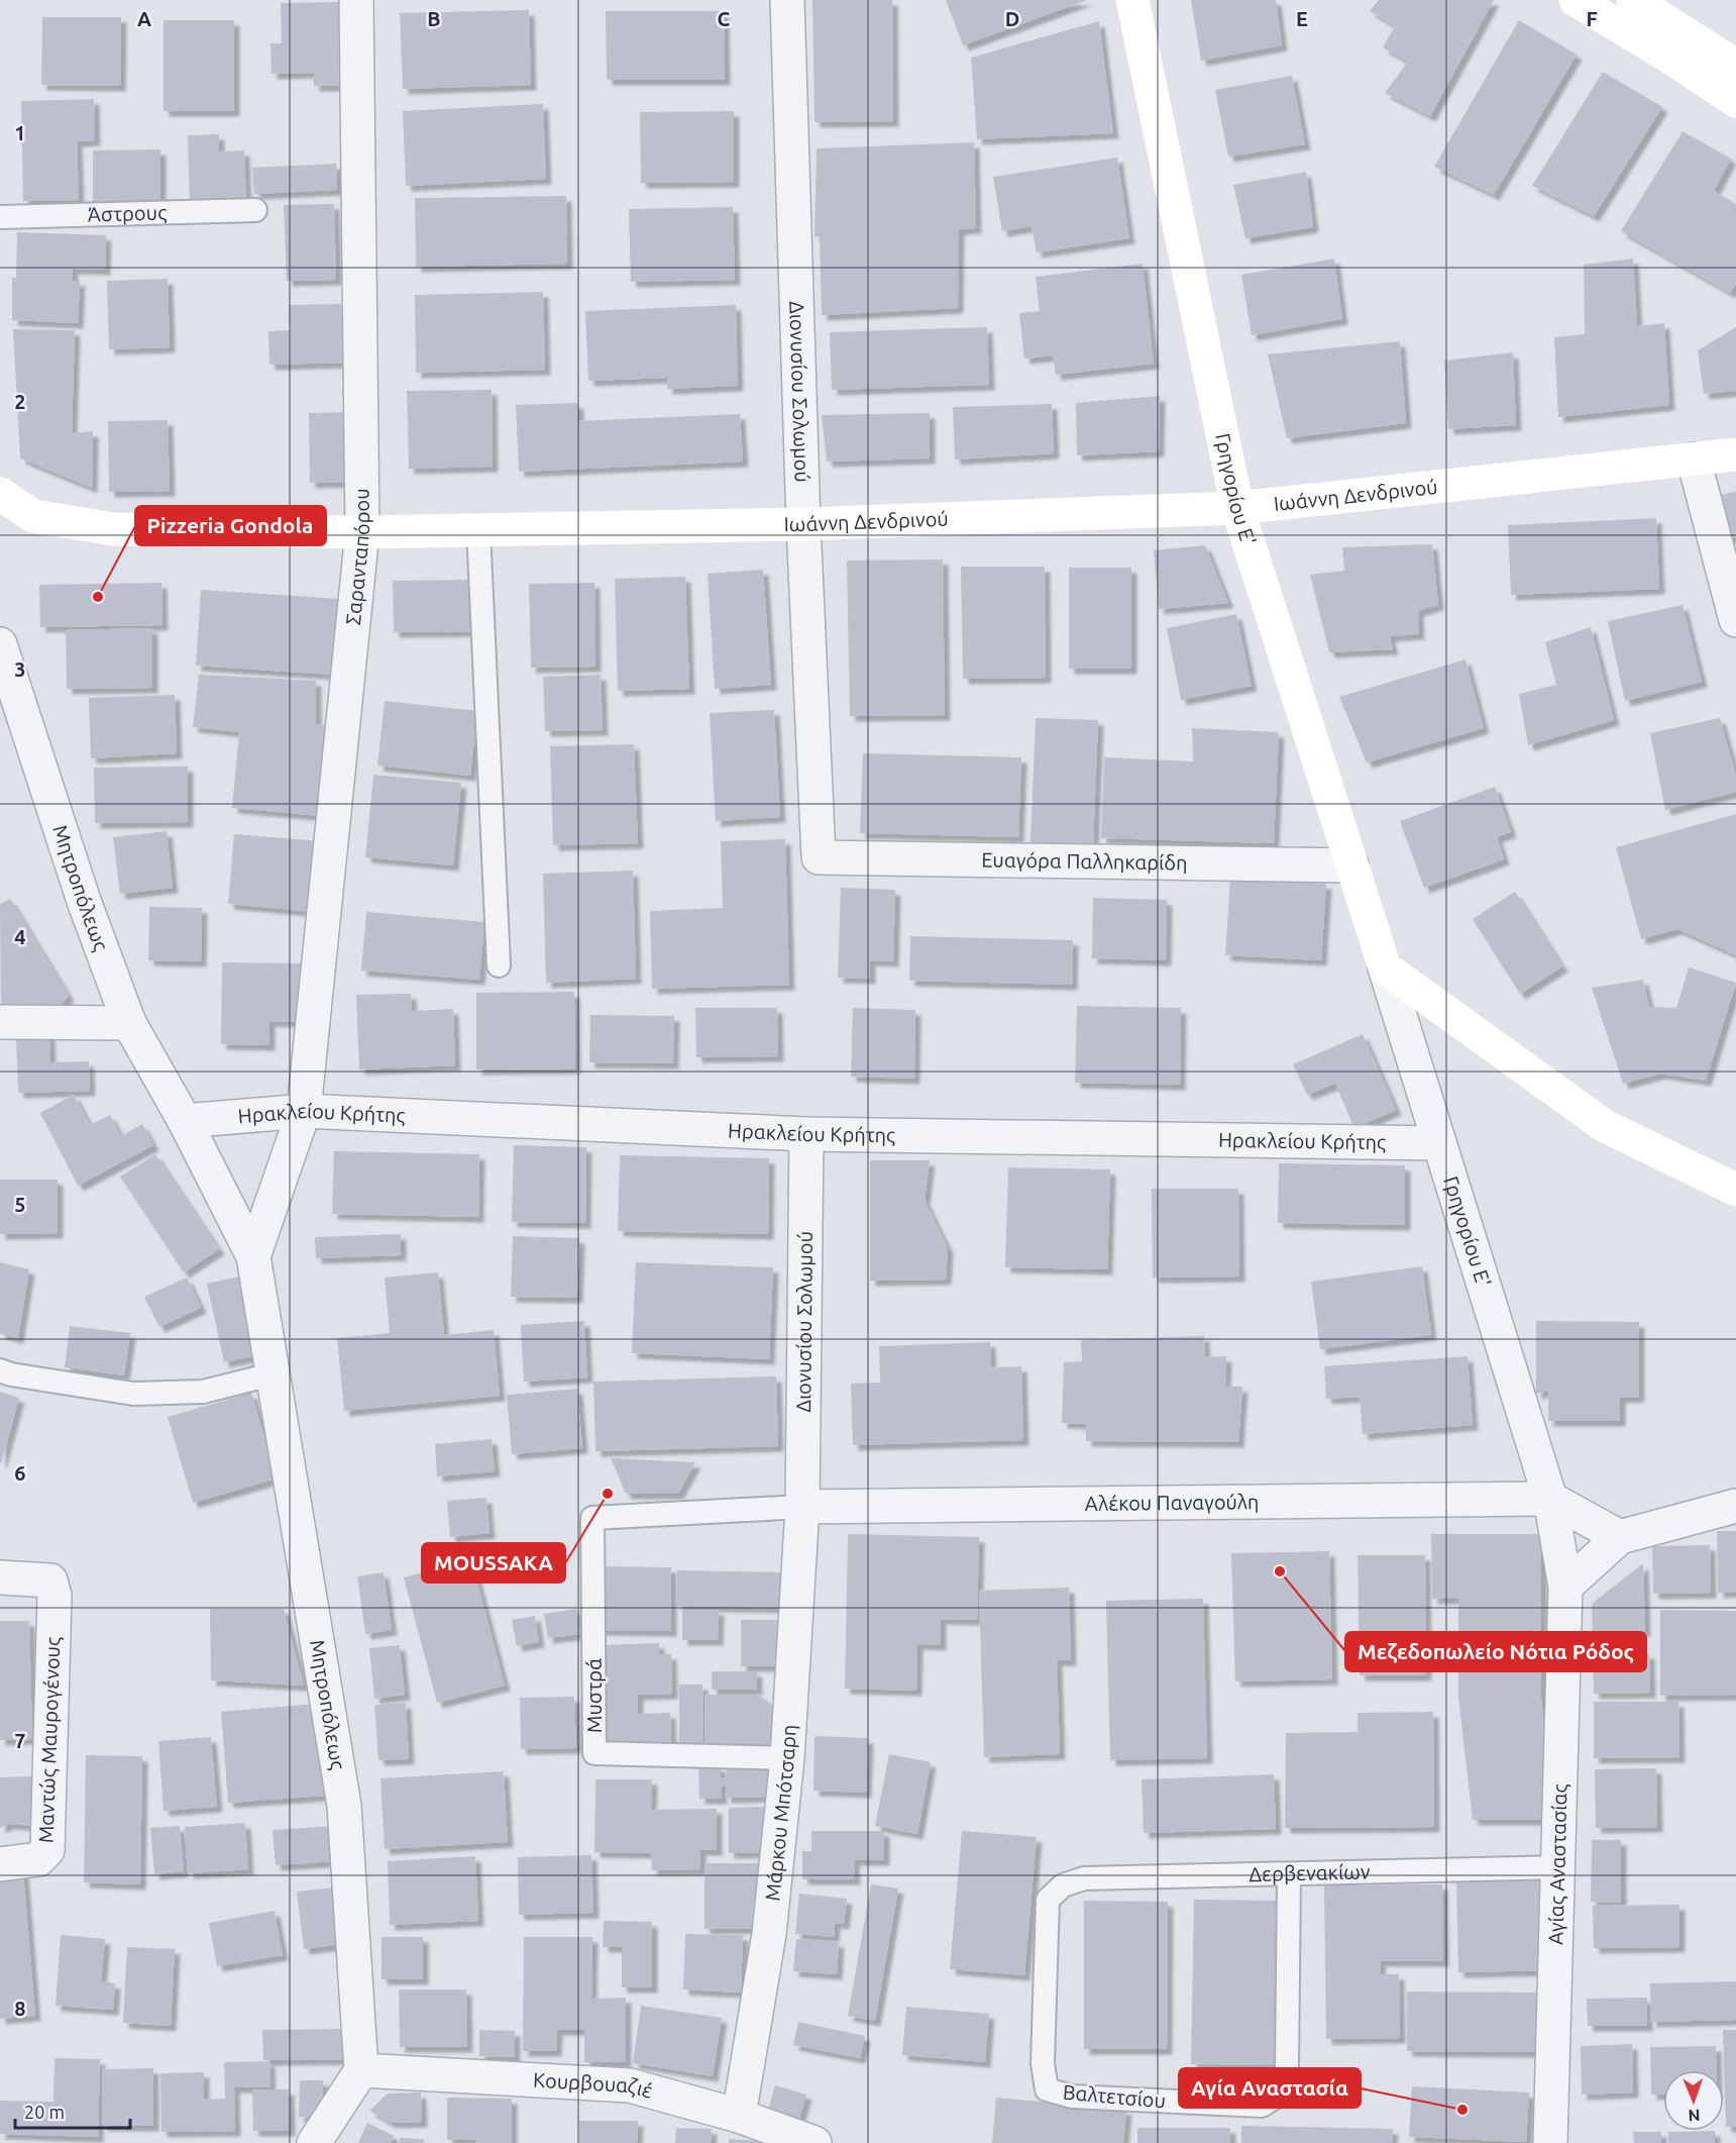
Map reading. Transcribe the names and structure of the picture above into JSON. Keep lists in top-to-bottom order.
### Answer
{
  "streets": {
    "street": [
      "Διονυσίου Σολωμού",
      "Γρηγορίου Ε'",
      "Ιωάννη Δενδρινού",
      "Σαρανταπόρου",
      "Ευαγόρα Παλληκαρίδη",
      "Μητροπόλεως",
      "Ηρακλείου Κρήτης",
      "Αλέκου Παναγούλη",
      "Μαντώς Μαυρογένους",
      "Μάρκου Μπότσαρη",
      "Αγίας Αναστασίας",
      "Κουρβουαζιέ"
    ],
    "lane": [
      "Άστρους",
      "Μυστρά",
      "Δερβενακίων",
      "Βαλτετσίου"
    ]
  },
  "crossings": [
    ["Διονυσίου Σολωμού", "Ιωάννη Δενδρινού"],
    ["Διονυσίου Σολωμού", "Ευαγόρα Παλληκαρίδη"],
    ["Διονυσίου Σολωμού", "Ηρακλείου Κρήτης"],
    ["Διονυσίου Σολωμού", "Αλέκου Παναγούλη"],
    ["Διονυσίου Σολωμού", "Μάρκου Μπότσαρη"],
    ["Γρηγορίου Ε'", "Ιωάννη Δενδρινού"],
    ["Γρηγορίου Ε'", "Ευαγόρα Παλληκαρίδη"],
    ["Γρηγορίου Ε'", "Ηρακλείου Κρήτης"],
    ["Γρηγορίου Ε'", "Αλέκου Παναγούλη"],
    ["Γρηγορίου Ε'", "Αγίας Αναστασίας"],
    ["Ιωάννη Δενδρινού", "Σαρανταπόρου"],
    ["Σαρανταπόρου", "Μητροπόλεως"],
    ["Σαρανταπόρου", "Ηρακλείου Κρήτης"],
    ["Μητροπόλεως", "Ηρακλείου Κρήτης"],
    ["Μητροπόλεως", "Κουρβουαζιέ"],
    ["Αλέκου Παναγούλη", "Μυστρά"],
    ["Αλέκου Παναγούλη", "Μάρκου Μπότσαρη"],
    ["Αλέκου Παναγούλη", "Αγίας Αναστασίας"],
    ["Μυστρά", "Μάρκου Μπότσαρη"],
    ["Μάρκου Μπότσαρη", "Κουρβουαζιέ"],
    ["Αγίας Αναστασίας", "Δερβενακίων"],
    ["Δερβενακίων", "Βαλτετσίου"]
  ],
  "places": [
    "Pizzeria Gondola",
    "MOUSSAKA",
    "Μεζεδοπωλείο Νότια Ρόδος",
    "Αγία Αναστασία"
  ],
  "scale_bar": "20 m",
  "north": "bottom",
  "grid": {
    "columns": [
      "A",
      "B",
      "C",
      "D",
      "E",
      "F"
    ],
    "rows": [
      "1",
      "2",
      "3",
      "4",
      "5",
      "6",
      "7",
      "8"
    ]
  }
}
